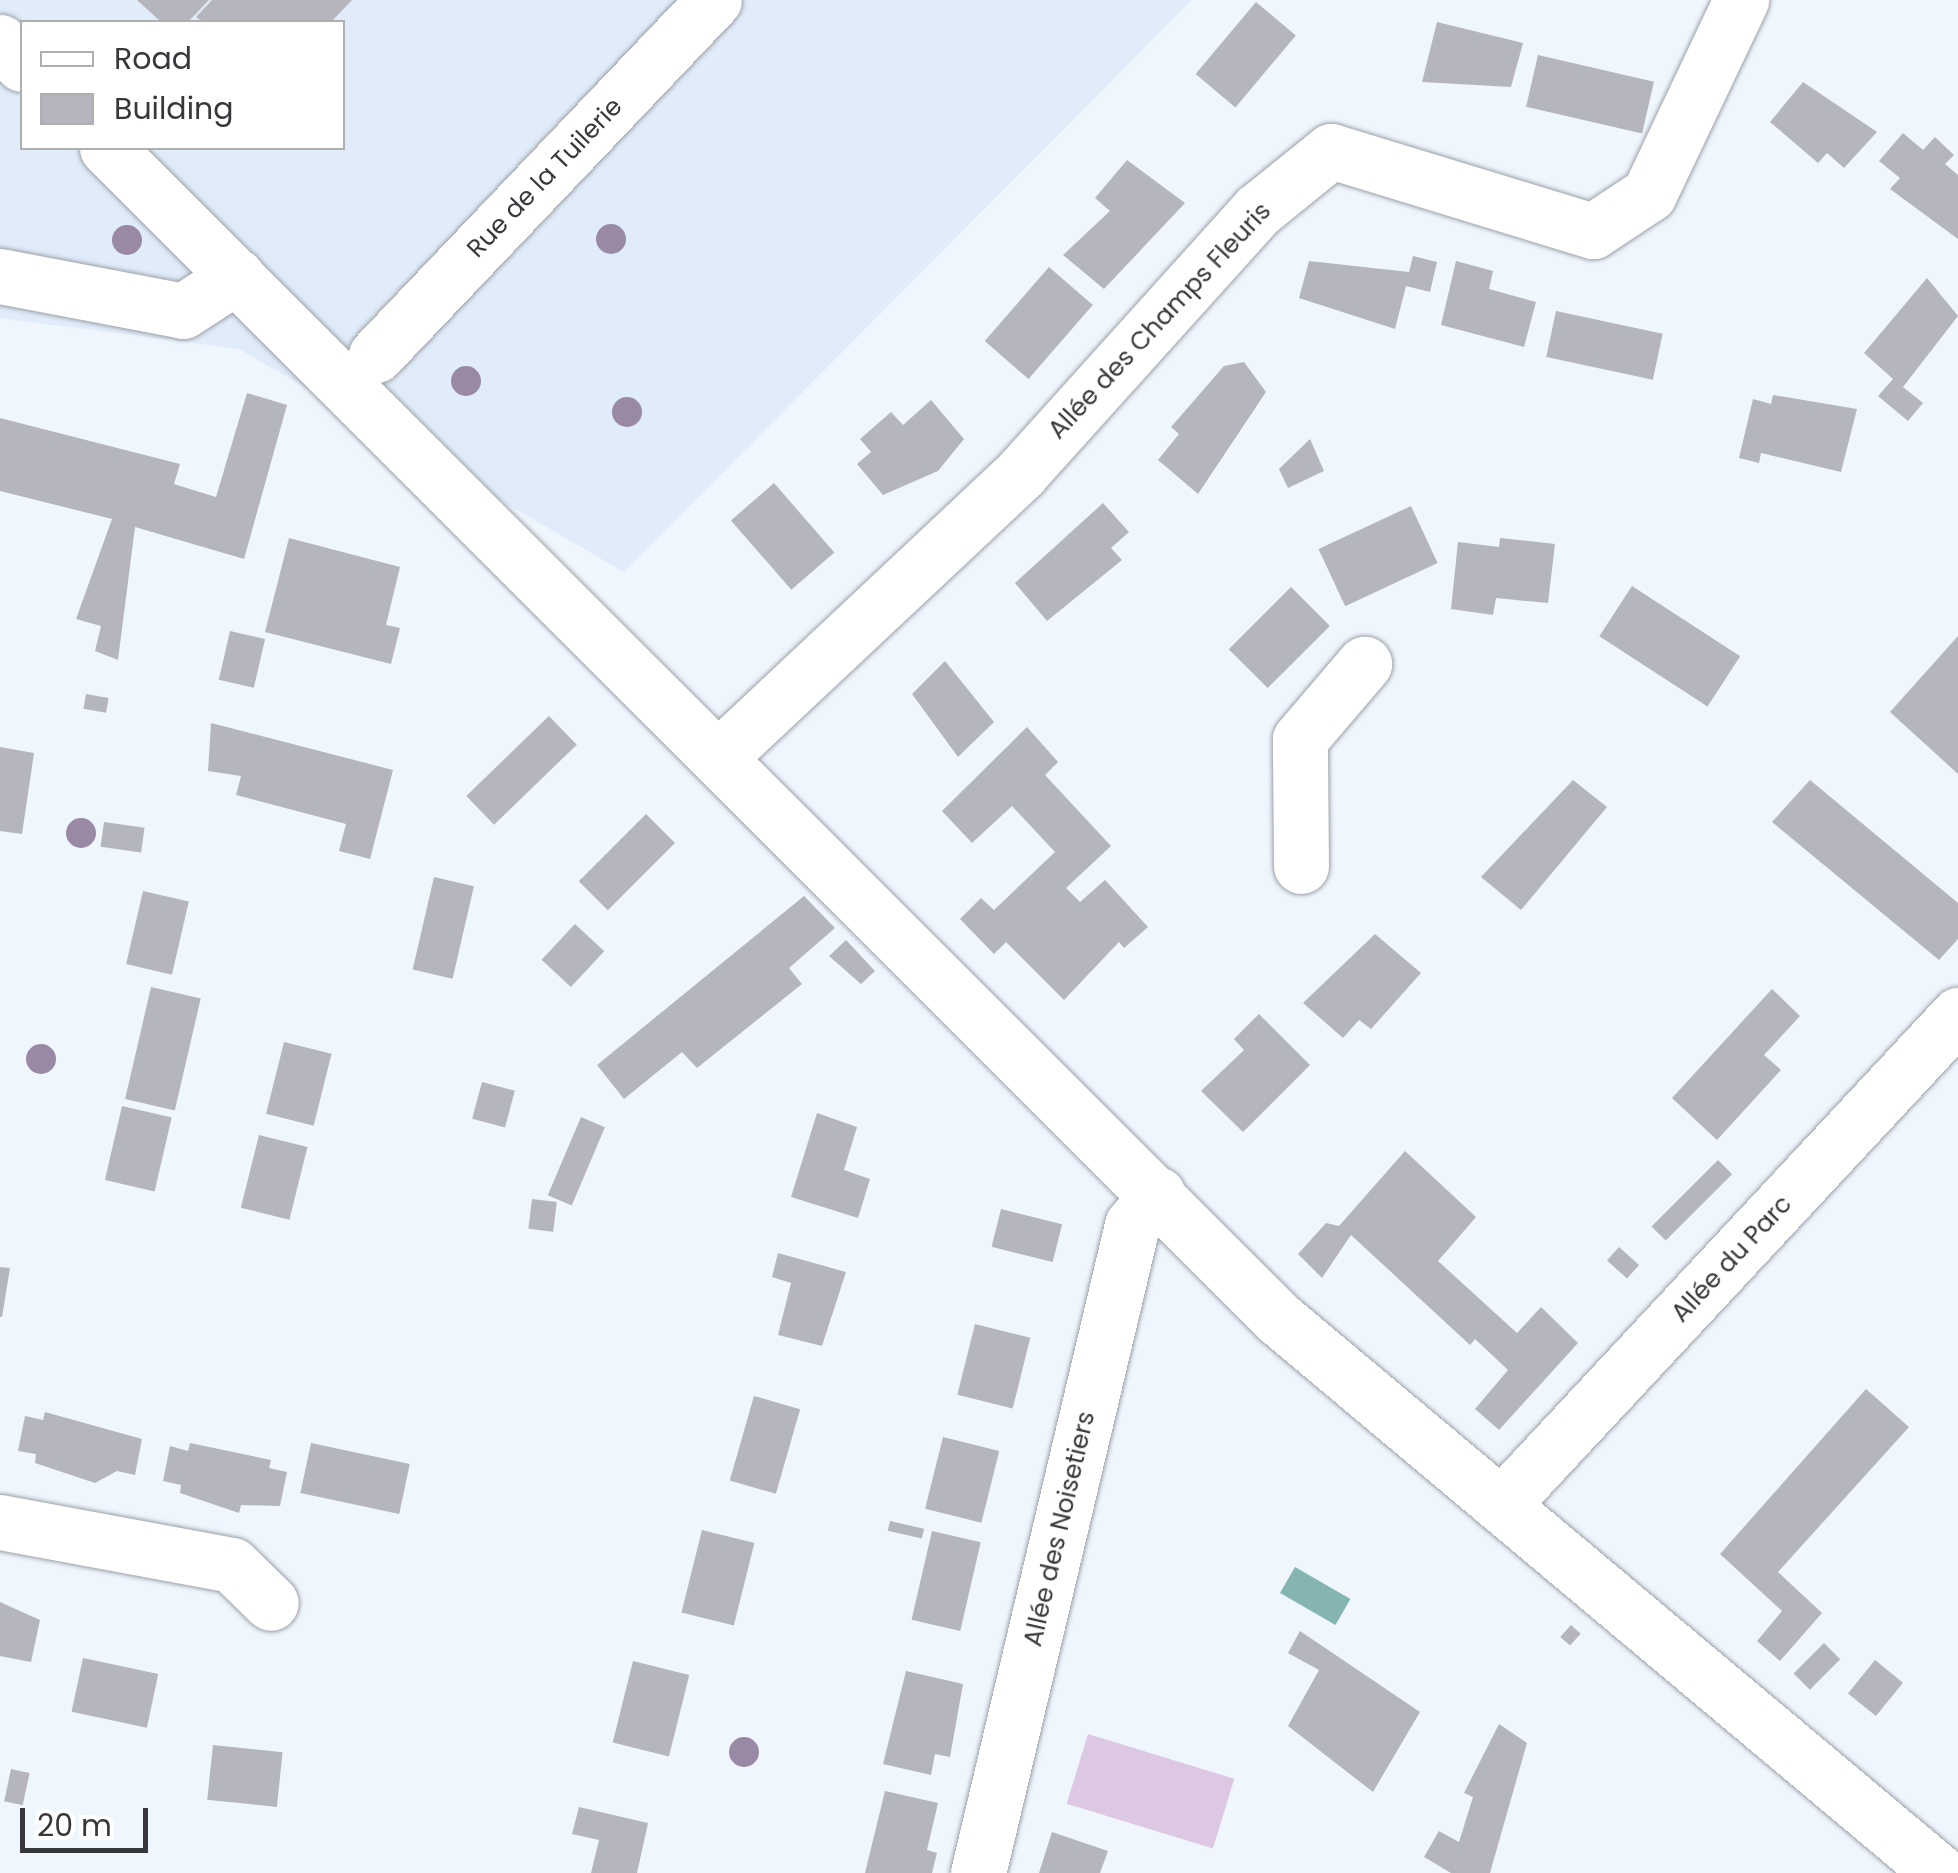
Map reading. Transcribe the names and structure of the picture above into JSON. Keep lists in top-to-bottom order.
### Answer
{
  "streets": {
    "street": [
      "Rue de la Tuilerie",
      "Allée des Champs Fleuris",
      "Allée du Parc",
      "Allée des Noisetiers"
    ]
  },
  "legend": ["Road", "Building"],
  "scale_bar": "20 m"
}
